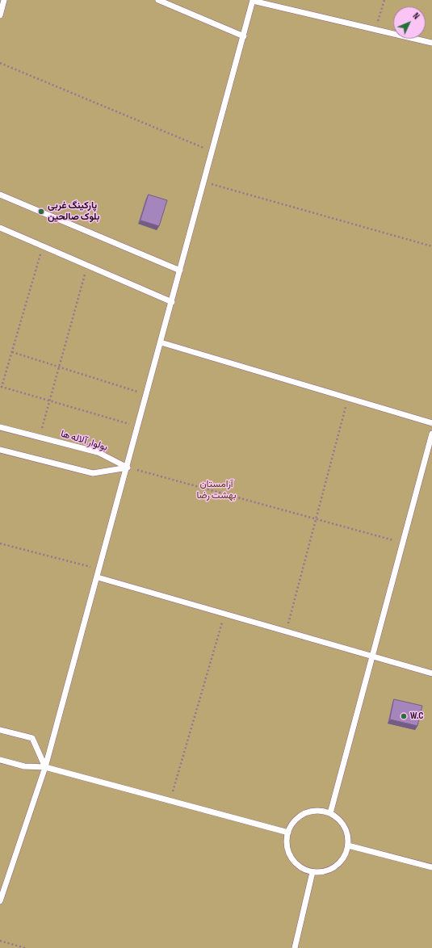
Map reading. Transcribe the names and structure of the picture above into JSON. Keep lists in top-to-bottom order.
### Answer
{
  "streets": {
    "lane": ["بولوار آلاله ها"]
  },
  "parks": ["آرامستان بهشت رضا"],
  "places": ["پارکینگ غربی بلوک صالحین", "W.C"],
  "north": "top right"
}
